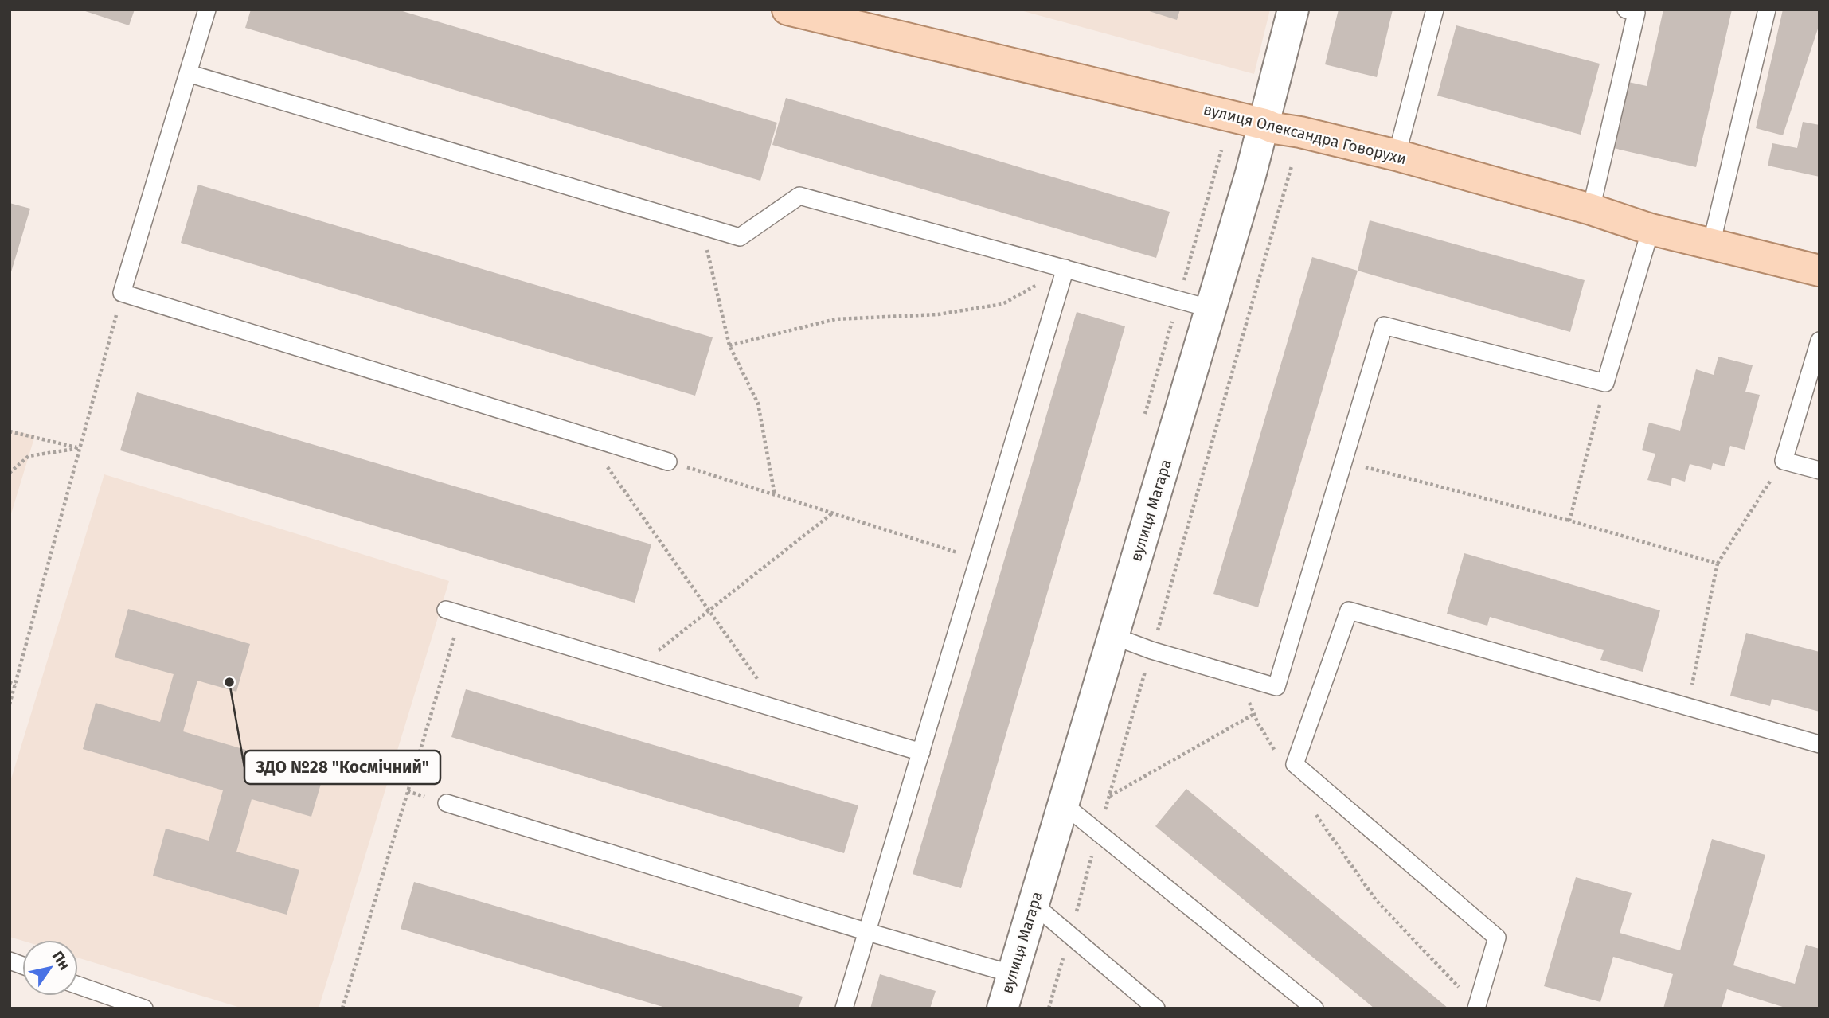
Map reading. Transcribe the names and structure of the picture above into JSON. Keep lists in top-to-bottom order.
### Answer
{
  "streets": {
    "main road": ["вулиця Олександра Говорухи"],
    "street": ["вулиця Магара"]
  },
  "crossings": [
    ["вулиця Олександра Говорухи", "вулиця Магара"]
  ],
  "places": ["ЗДО №28 \"Космічний\""],
  "north": "top right"
}
